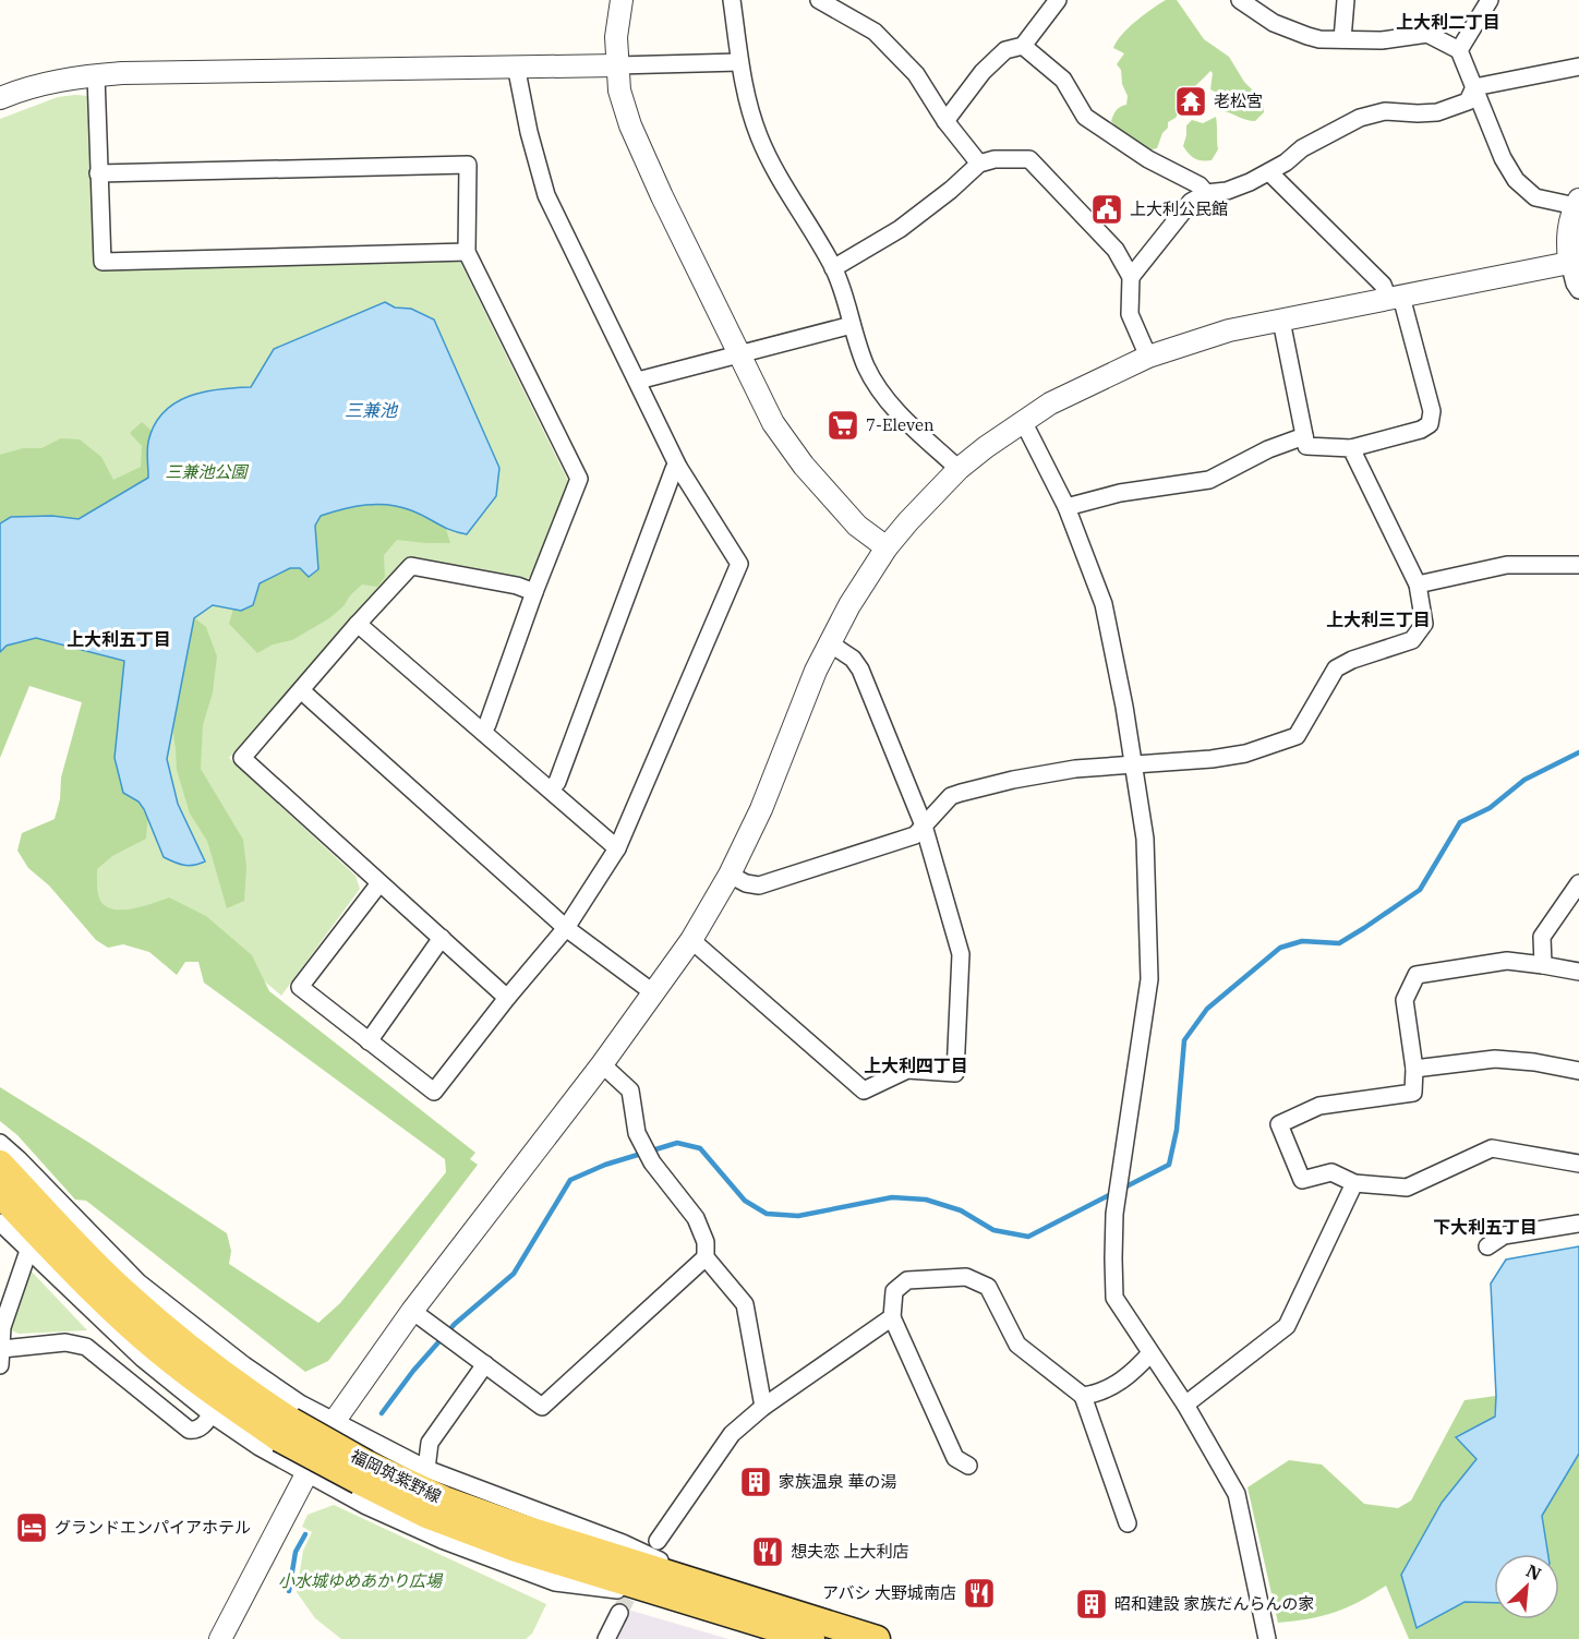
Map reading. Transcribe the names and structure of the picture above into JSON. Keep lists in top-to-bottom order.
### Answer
{
  "streets": {
    "main road": ["福岡筑紫野線"]
  },
  "districts": [
    "上大利二丁目",
    "上大利三丁目",
    "上大利五丁目",
    "上大利四丁目",
    "下大利五丁目"
  ],
  "water": ["三兼池"],
  "parks": ["三兼池公園", "小水城ゆめあかり広場"],
  "places": {
    "temple": ["老松宮"],
    "public building": ["上大利公民館"],
    "supermarket": ["7-Eleven"],
    "building": ["家族温泉 華の湯", "昭和建設 家族だんらんの家"],
    "hotel": ["グランドエンパイアホテル"],
    "restaurant": ["想夫恋 上大利店", "アバシ 大野城南店"]
  },
  "north": "top right"
}
